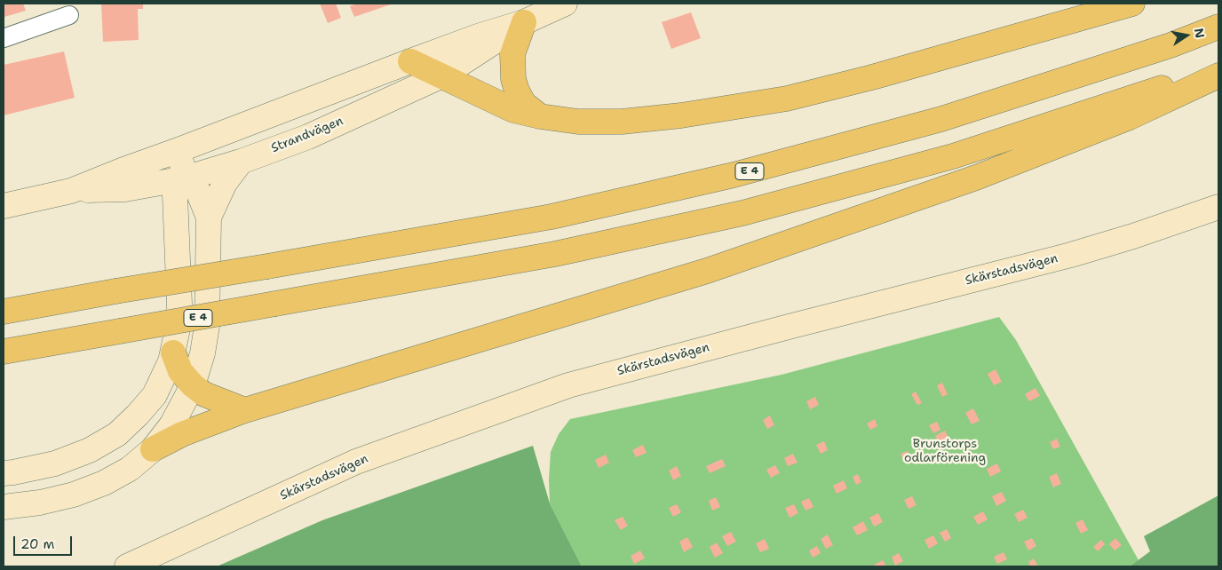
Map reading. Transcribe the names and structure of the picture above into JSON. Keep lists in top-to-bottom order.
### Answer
{
  "streets": {
    "highway": ["E 4"],
    "main road": ["Strandvägen", "Skärstadsvägen"]
  },
  "parks": ["Brunstorps odlarförening"],
  "scale_bar": "20 m",
  "north": "right"
}
